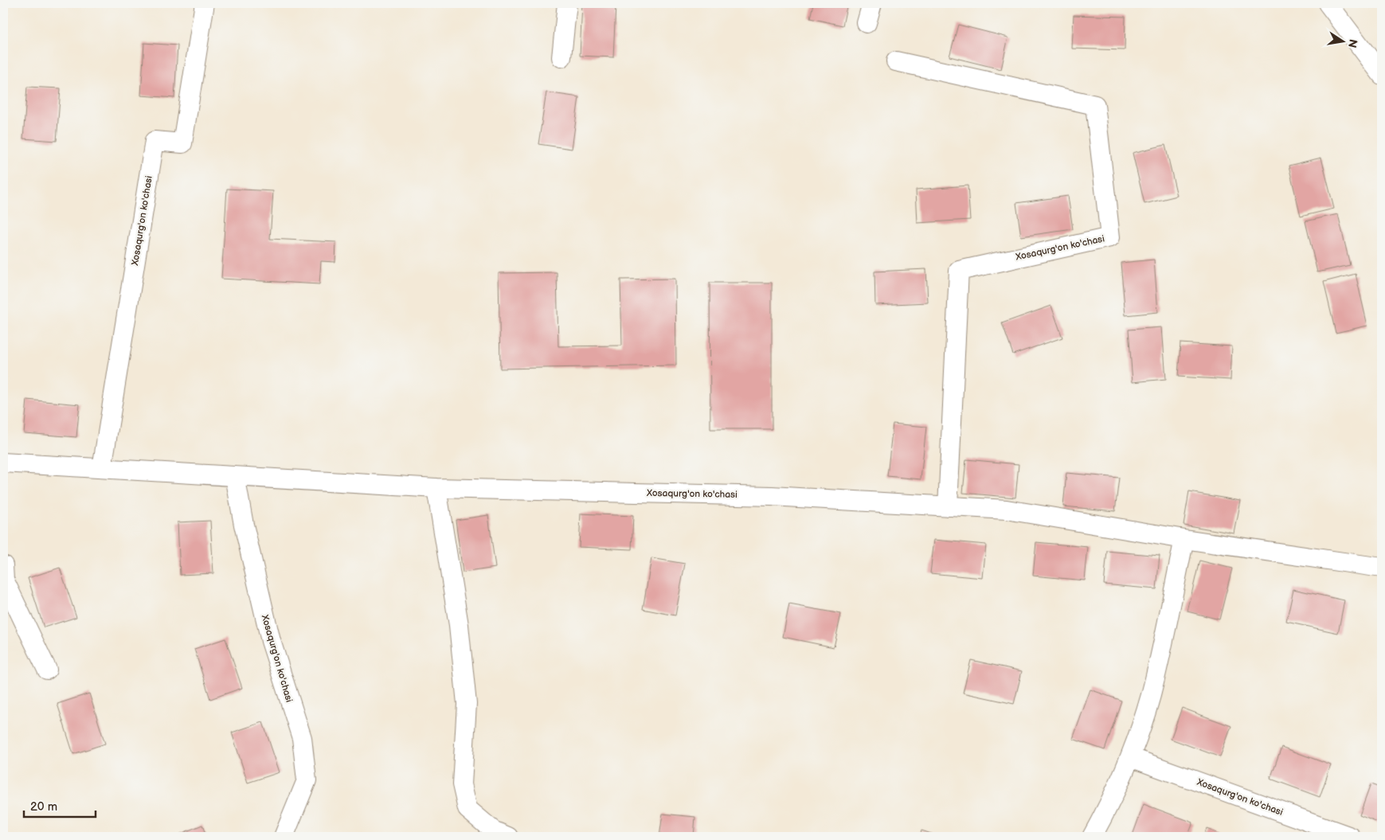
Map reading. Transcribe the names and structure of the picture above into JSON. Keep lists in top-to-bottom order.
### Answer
{
  "streets": {
    "street": ["Xosaqurg'on ko'chasi"]
  },
  "scale_bar": "20 m",
  "north": "right"
}
